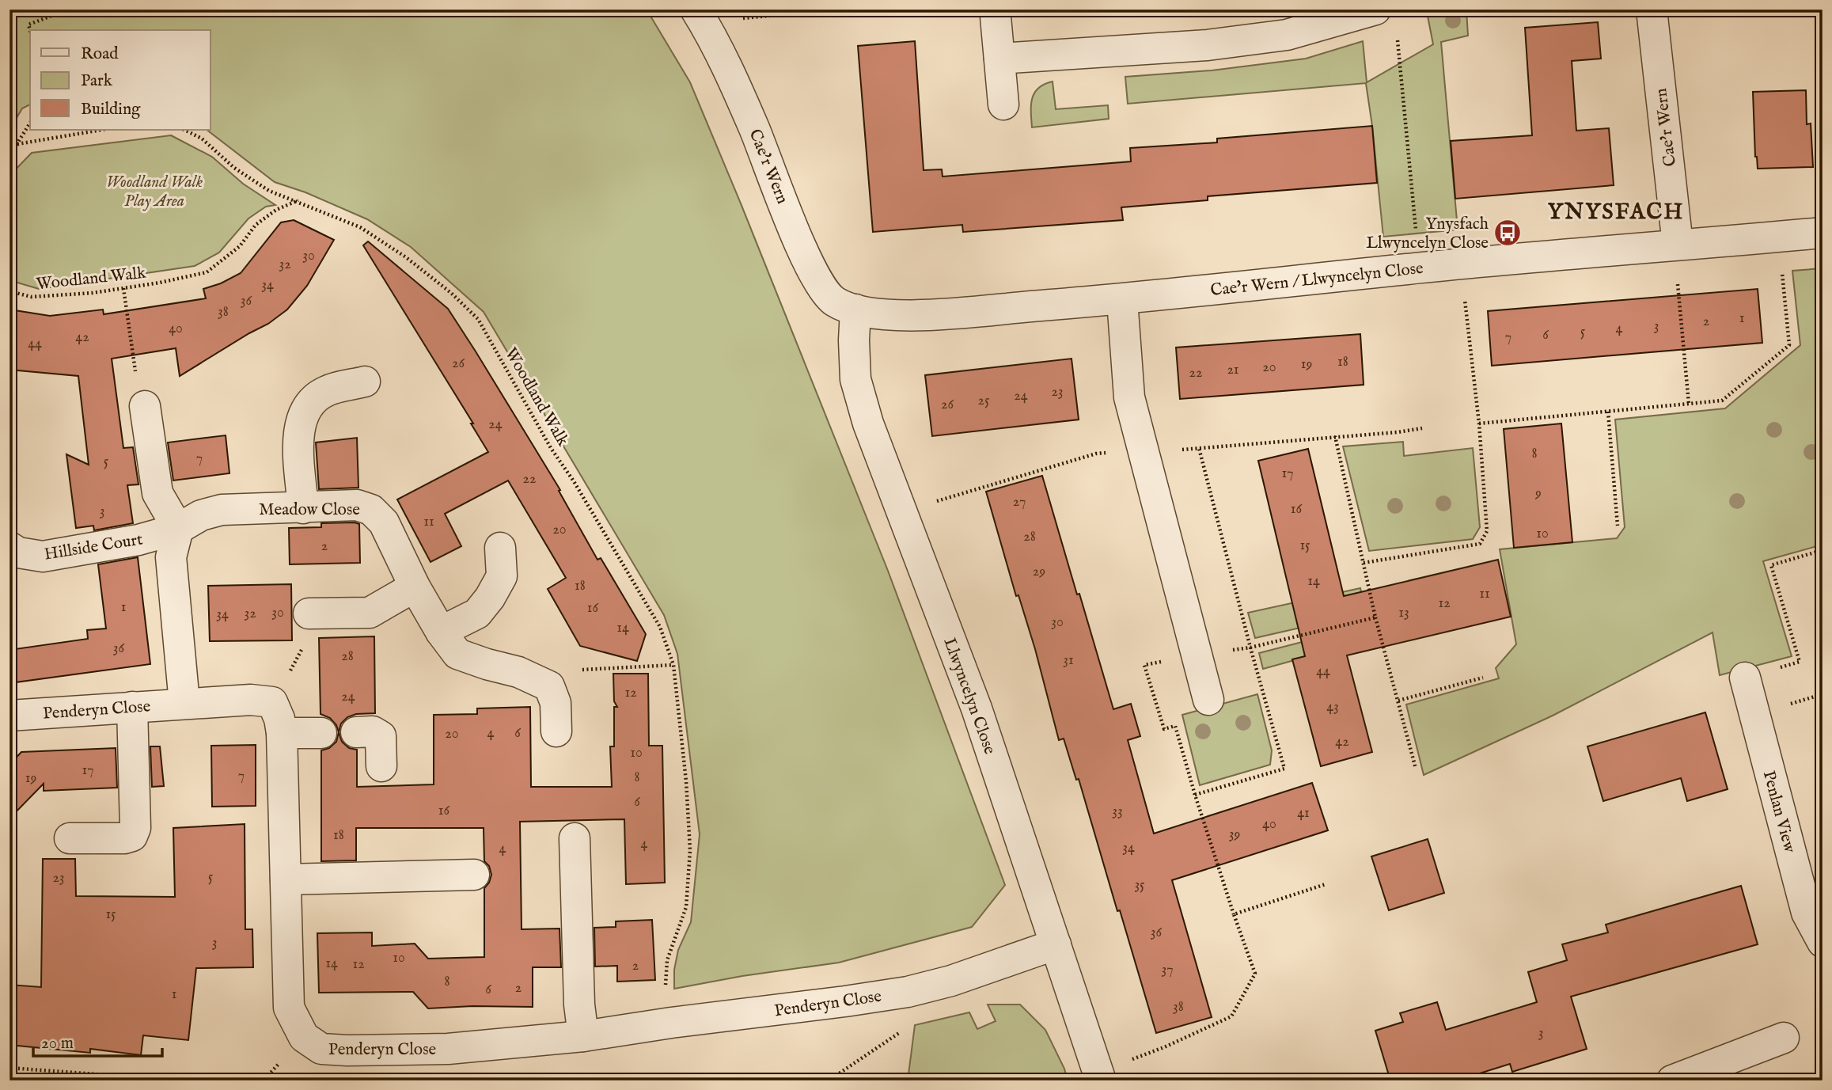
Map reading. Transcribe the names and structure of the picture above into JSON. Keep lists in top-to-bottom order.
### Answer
{
  "streets": {
    "street": [
      "Cae'r Wern",
      "Cae'r Wern / Llwyncelyn Close",
      "Meadow Close",
      "Hillside Court",
      "Llwyncelyn Close",
      "Penderyn Close",
      "Penlan View"
    ],
    "path": ["Woodland Walk"]
  },
  "crossings": [
    ["Cae'r Wern", "Cae'r Wern / Llwyncelyn Close"],
    ["Cae'r Wern", "Llwyncelyn Close"],
    ["Cae'r Wern / Llwyncelyn Close", "Llwyncelyn Close"],
    ["Meadow Close", "Hillside Court"],
    ["Llwyncelyn Close", "Penderyn Close"]
  ],
  "districts": ["YNYSFACH"],
  "parks": ["Woodland Walk Play Area"],
  "places": {
    "bus stop": ["Ynysfach Llwyncelyn Close"]
  },
  "house_numbers": [
    "30",
    "32",
    "34",
    "36",
    "38",
    "1",
    "2",
    "3",
    "40",
    "4",
    "5",
    "6",
    "42",
    "7",
    "44",
    "18",
    "26",
    "19",
    "20",
    "21",
    "22",
    "23",
    "24",
    "25",
    "26",
    "24",
    "8",
    "7",
    "5",
    "17",
    "22",
    "9",
    "27",
    "16",
    "3",
    "11",
    "20",
    "10",
    "28",
    "15",
    "2",
    "29",
    "14",
    "18",
    "11",
    "12",
    "1",
    "16",
    "30",
    "13",
    "32",
    "34",
    "30",
    "14",
    "36",
    "28",
    "31",
    "44",
    "12",
    "24",
    "43",
    "4",
    "6",
    "20",
    "42",
    "10",
    "17",
    "7",
    "8",
    "19",
    "6",
    "16",
    "33",
    "41",
    "40",
    "39",
    "18",
    "4",
    "34",
    "4",
    "5",
    "23",
    "35",
    "15",
    "36",
    "3",
    "10",
    "14",
    "12",
    "2",
    "37",
    "8",
    "2",
    "6",
    "1",
    "38",
    "3"
  ],
  "legend": ["Road", "Park", "Building"],
  "scale_bar": "20 m"
}
